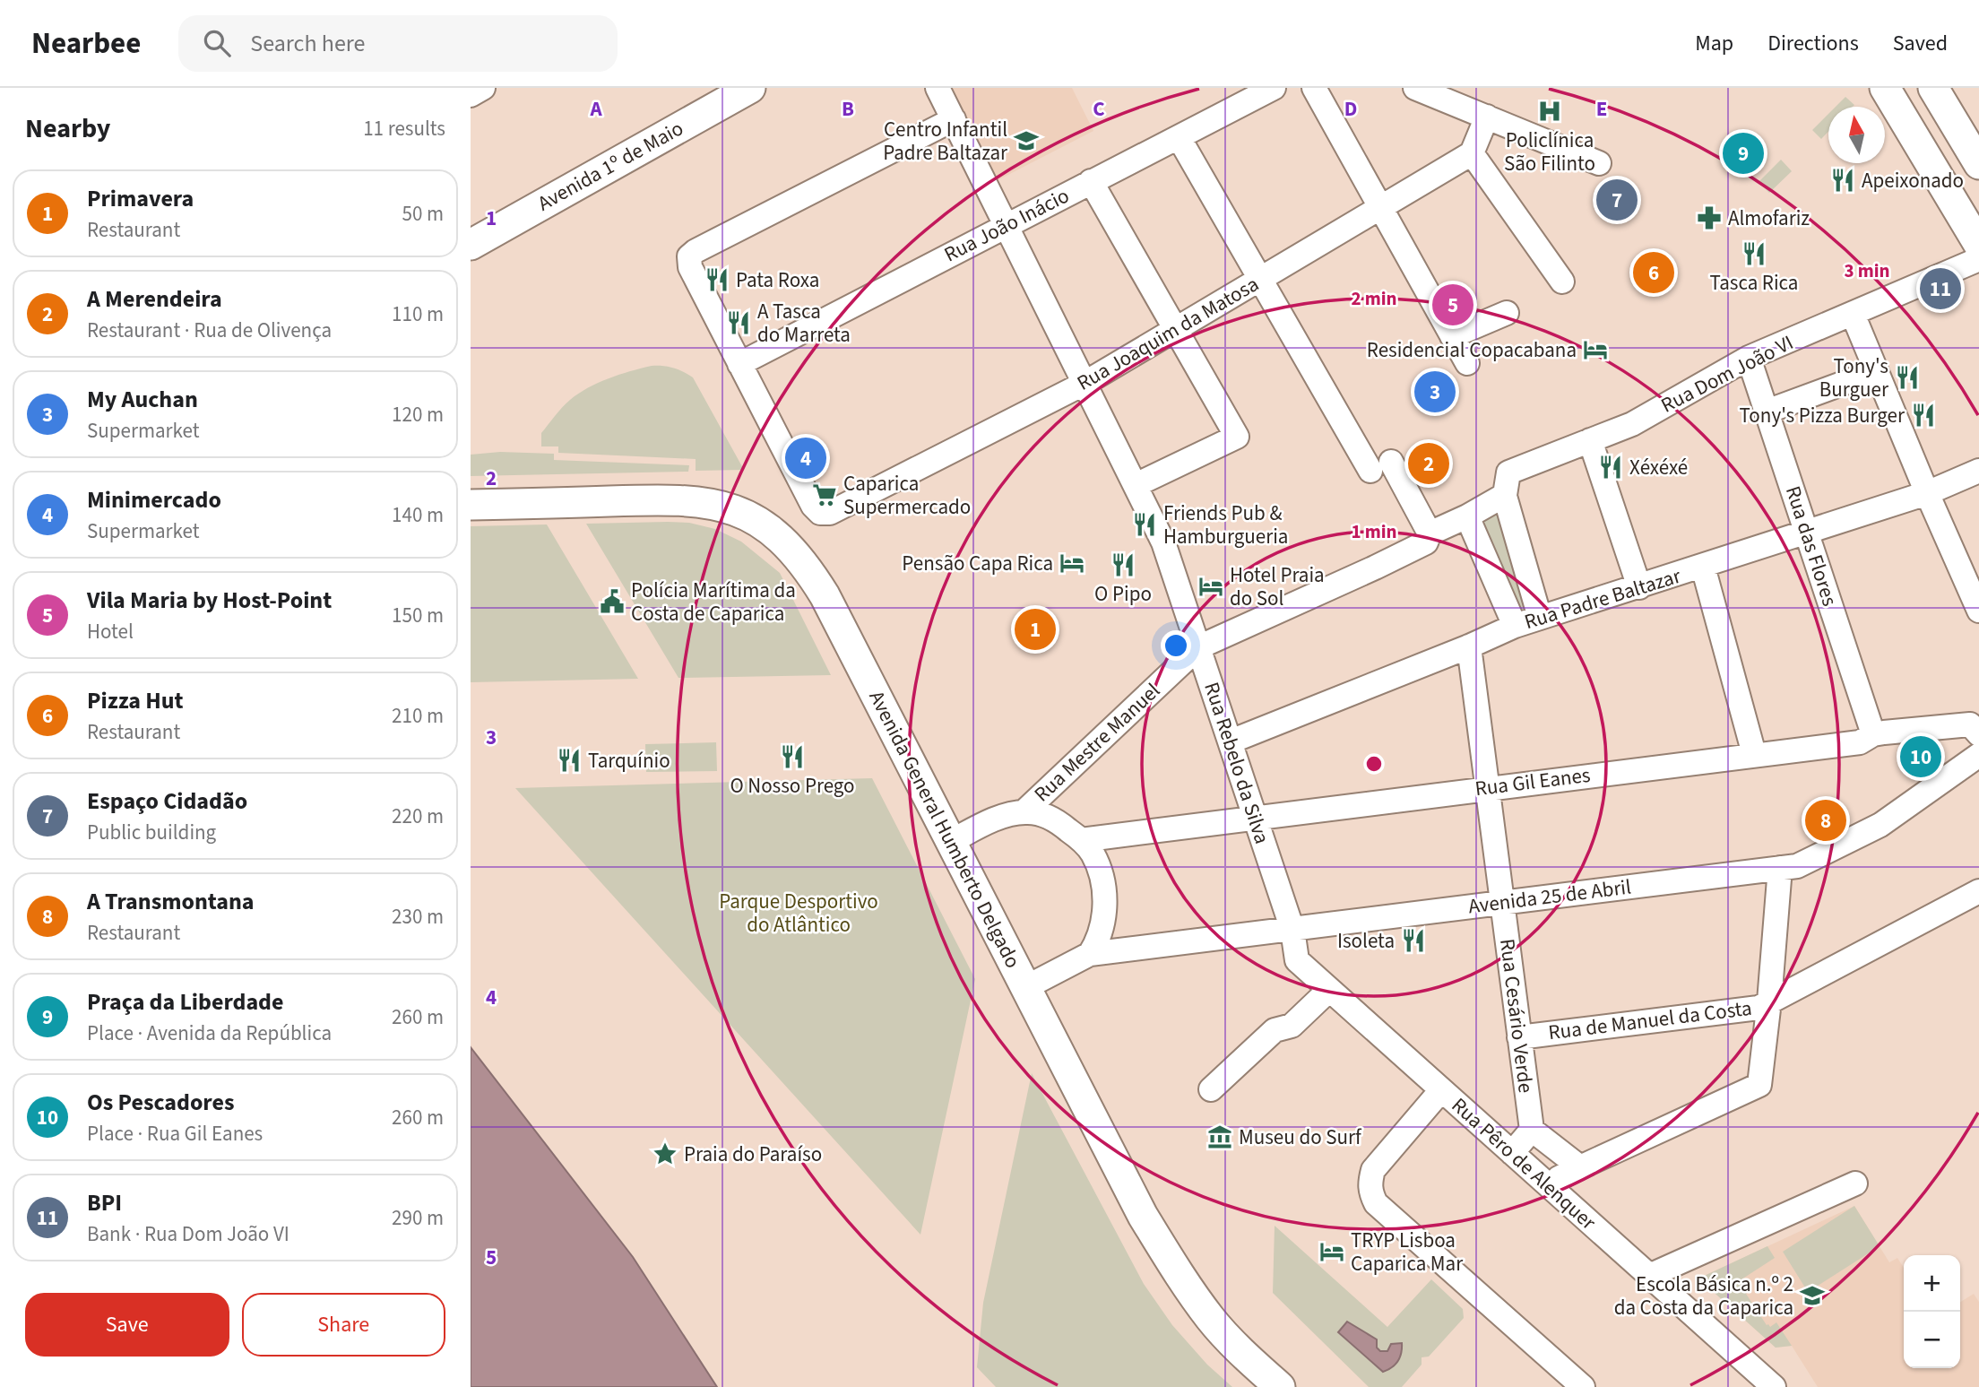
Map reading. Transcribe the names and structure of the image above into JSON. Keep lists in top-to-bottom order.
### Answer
{
  "streets": {
    "main road": ["Avenida 1º de Maio", "Avenida General Humberto Delgado"],
    "street": [
      "Rua João Inácio",
      "Rua Joaquim da Matosa",
      "Rua Dom João VI",
      "Rua das Flores",
      "Rua Padre Baltazar",
      "Rua Mestre Manuel",
      "Rua Rebelo da Silva",
      "Rua Gil Eanes",
      "Avenida 25 de Abril",
      "Rua Cesário Verde",
      "Rua de Manuel da Costa",
      "Rua Pêro de Alenquer"
    ]
  },
  "crossings": [
    ["Rua João Inácio", "Rua Joaquim da Matosa"],
    ["Rua João Inácio", "Rua Rebelo da Silva"],
    ["Rua Joaquim da Matosa", "Rua Rebelo da Silva"],
    ["Rua Dom João VI", "Rua das Flores"],
    ["Rua Dom João VI", "Rua Mestre Manuel"],
    ["Rua das Flores", "Rua Padre Baltazar"],
    ["Rua das Flores", "Rua Gil Eanes"],
    ["Rua Padre Baltazar", "Rua Rebelo da Silva"],
    ["Rua Padre Baltazar", "Rua Cesário Verde"],
    ["Rua Mestre Manuel", "Rua Rebelo da Silva"],
    ["Rua Rebelo da Silva", "Rua Gil Eanes"],
    ["Rua Rebelo da Silva", "Avenida 25 de Abril"],
    ["Rua Rebelo da Silva", "Rua Pêro de Alenquer"],
    ["Rua Gil Eanes", "Rua Cesário Verde"],
    ["Avenida 25 de Abril", "Rua Cesário Verde"],
    ["Avenida 25 de Abril", "Rua Pêro de Alenquer"],
    ["Rua Cesário Verde", "Rua de Manuel da Costa"]
  ],
  "parks": ["Parque Desportivo do Atlântico"],
  "places": {
    "hospital": ["Policlínica São Filinto"],
    "school or university": ["Centro Infantil Padre Baltazar", "Escola Básica n.º 2 da Costa da Caparica"],
    "restaurant": [
      "Apeixonado",
      "Tasca Rica",
      "Pata Roxa",
      "A Tasca do Marreta",
      "Tony's Burguer",
      "Tony's Pizza Burger",
      "Xéxéxé",
      "Friends Pub & Hamburgueria",
      "O Pipo",
      "O Nosso Prego",
      "Tarquínio",
      "Isoleta"
    ],
    "pharmacy": ["Almofariz"],
    "hotel": [
      "Residencial Copacabana",
      "Pensão Capa Rica",
      "Hotel Praia do Sol",
      "TRYP Lisboa Caparica Mar"
    ],
    "supermarket": ["Caparica Supermercado"],
    "public building": ["Polícia Marítima da Costa de Caparica"],
    "museum": ["Museu do Surf"],
    "place": ["Praia do Paraíso"]
  },
  "north": "top",
  "page": {
    "header": "Nearbee",
    "search": "Search here",
    "nav": ["Map", "Directions", "Saved"],
    "heading": ["Nearby", "11 results"],
    "pins": [
      "9",
      "7",
      "6",
      "11",
      "5",
      "3",
      "4",
      "2",
      "1",
      "10",
      "8"
    ],
    "list": [
      {
        "mark": "1",
        "name": "Primavera",
        "note": "Restaurant",
        "value": "50 m"
      },
      {
        "mark": "2",
        "name": "A Merendeira",
        "note": "Restaurant · Rua de Olivença",
        "value": "110 m"
      },
      {
        "mark": "3",
        "name": "My Auchan",
        "note": "Supermarket",
        "value": "120 m"
      },
      {
        "mark": "4",
        "name": "Minimercado",
        "note": "Supermarket",
        "value": "140 m"
      },
      {
        "mark": "5",
        "name": "Vila Maria by Host-Point",
        "note": "Hotel",
        "value": "150 m"
      },
      {
        "mark": "6",
        "name": "Pizza Hut",
        "note": "Restaurant",
        "value": "210 m"
      },
      {
        "mark": "7",
        "name": "Espaço Cidadão",
        "note": "Public building",
        "value": "220 m"
      },
      {
        "mark": "8",
        "name": "A Transmontana",
        "note": "Restaurant",
        "value": "230 m"
      },
      {
        "mark": "9",
        "name": "Praça da Liberdade",
        "note": "Place · Avenida da República",
        "value": "260 m"
      },
      {
        "mark": "10",
        "name": "Os Pescadores",
        "note": "Place · Rua Gil Eanes",
        "value": "260 m"
      },
      {
        "mark": "11",
        "name": "BPI",
        "note": "Bank · Rua Dom João VI",
        "value": "290 m"
      }
    ],
    "map_buttons": ["+", "−"],
    "buttons": ["Save", "Share"]
  },
  "grid": {
    "columns": [
      "A",
      "B",
      "C",
      "D",
      "E"
    ],
    "rows": [
      "1",
      "2",
      "3",
      "4",
      "5"
    ]
  },
  "rings": ["3 min", "2 min", "1 min"]
}
